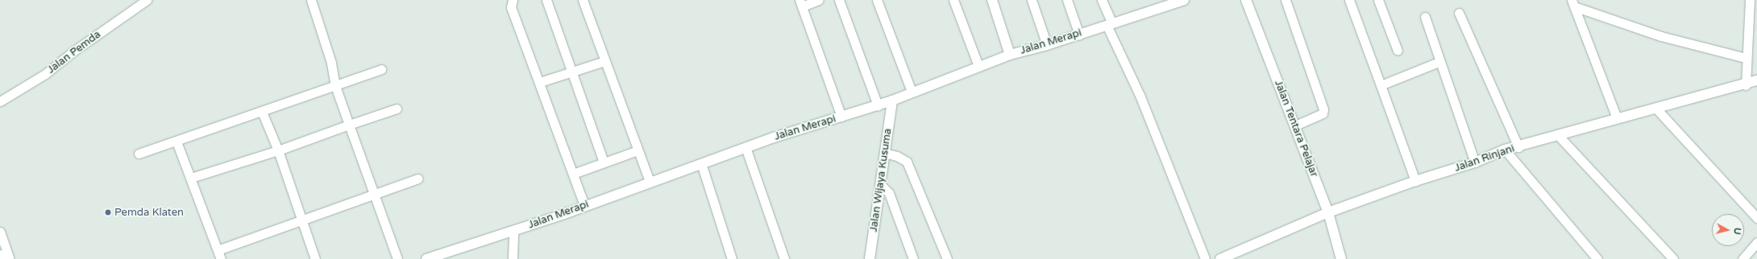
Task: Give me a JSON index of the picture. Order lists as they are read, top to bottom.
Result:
{
  "streets": {
    "street": [
      "Jalan Merapi",
      "Jalan Pemda",
      "Jalan Tentara Pelajar",
      "Jalan Rinjani",
      "Jalan Wijaya Kusuma"
    ]
  },
  "crossings": [
    ["Jalan Merapi", "Jalan Wijaya Kusuma"],
    ["Jalan Tentara Pelajar", "Jalan Rinjani"]
  ],
  "places": ["Pemda Klaten"],
  "north": "right"
}
